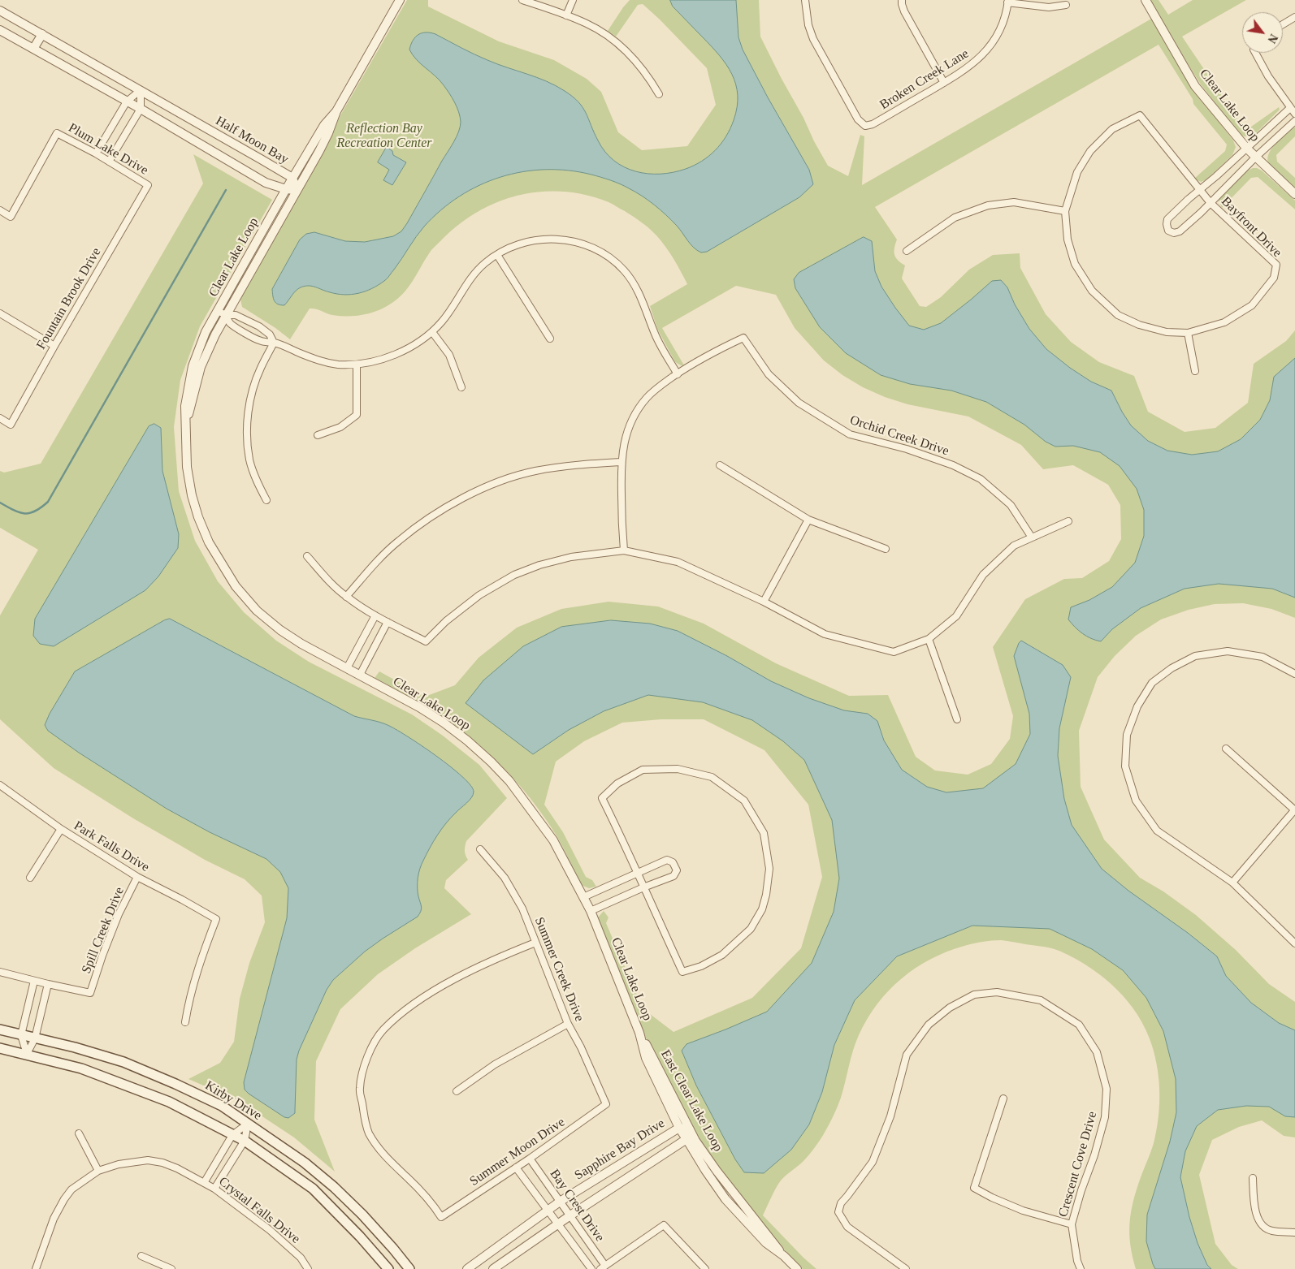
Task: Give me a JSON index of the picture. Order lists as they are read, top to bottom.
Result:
{
  "streets": {
    "main road": ["Kirby Drive"],
    "street": [
      "Broken Creek Lane",
      "Clear Lake Loop",
      "Half Moon Bay",
      "Plum Lake Drive",
      "Bayfront Drive",
      "Fountain Brook Drive",
      "Orchid Creek Drive",
      "Park Falls Drive",
      "Spill Creek Drive",
      "Summer Creek Drive",
      "East Clear Lake Loop",
      "Sapphire Bay Drive",
      "Summer Moon Drive",
      "Crescent Cove Drive",
      "Bay Crest Drive",
      "Crystal Falls Drive"
    ]
  },
  "crossings": [
    ["Clear Lake Loop", "Half Moon Bay"],
    ["Clear Lake Loop", "East Clear Lake Loop"],
    ["Clear Lake Loop", "Sapphire Bay Drive"],
    ["Plum Lake Drive", "Fountain Brook Drive"],
    ["Park Falls Drive", "Spill Creek Drive"],
    ["Summer Creek Drive", "Summer Moon Drive"],
    ["East Clear Lake Loop", "Sapphire Bay Drive"],
    ["Sapphire Bay Drive", "Bay Crest Drive"],
    ["Summer Moon Drive", "Bay Crest Drive"]
  ],
  "parks": ["Reflection Bay Recreation Center"],
  "north": "bottom right"
}
